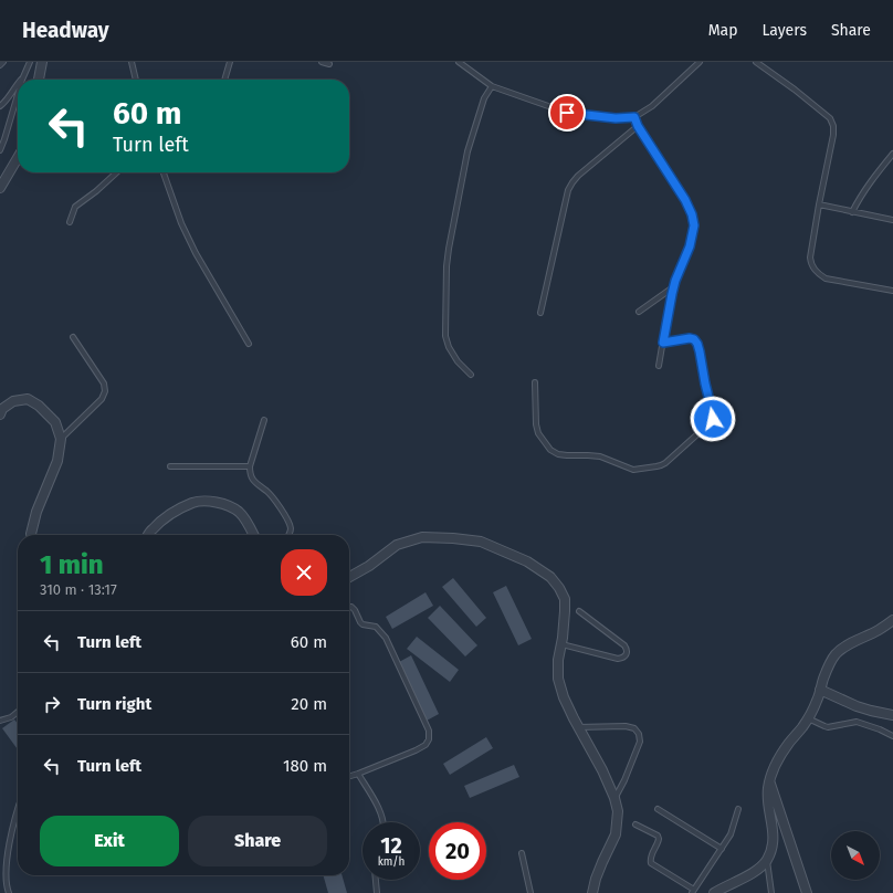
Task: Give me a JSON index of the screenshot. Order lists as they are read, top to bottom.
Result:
{
  "north": "bottom right",
  "page": {
    "header": "Headway",
    "nav": ["Map", "Layers", "Share"],
    "turn": ["60 m", "Turn left"],
    "heading": ["1 min", "310 m · 13:17"],
    "list": [
      {
        "name": "Turn left",
        "value": "60 m"
      },
      {
        "name": "Turn right",
        "value": "20 m"
      },
      {
        "name": "Turn left",
        "value": "180 m"
      }
    ],
    "buttons": ["Exit", "Share"],
    "speed": "12 km/h",
    "limit": "20"
  }
}
